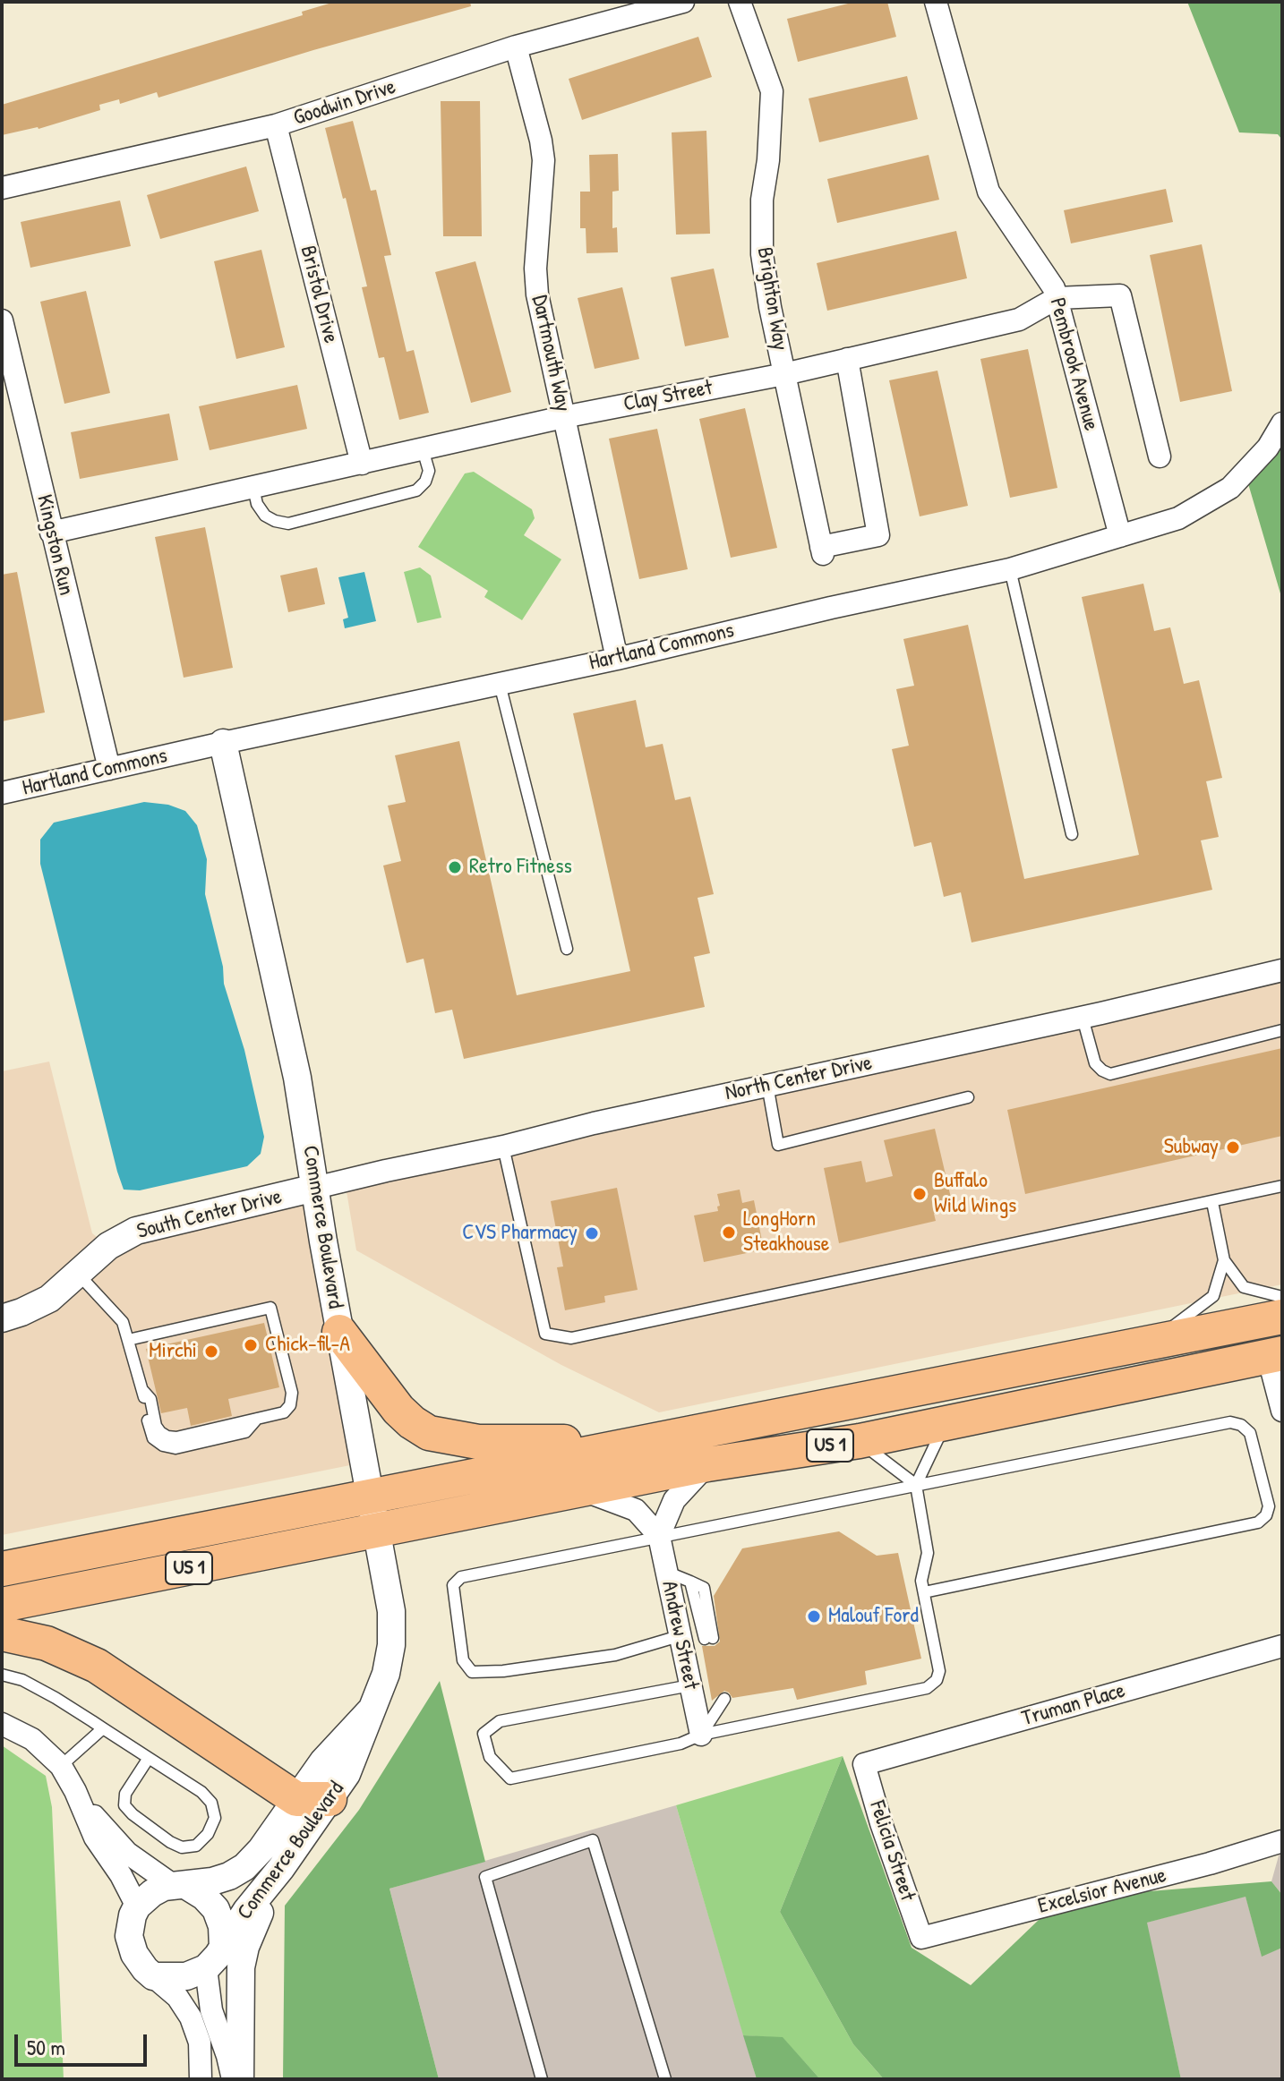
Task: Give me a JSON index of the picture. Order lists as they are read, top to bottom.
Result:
{
  "streets": {
    "highway": ["US 1"],
    "street": [
      "Goodwin Drive",
      "Bristol Drive",
      "Brighton Way",
      "Dartmouth Way",
      "Pembrook Avenue",
      "Clay Street",
      "Kingston Run",
      "Hartland Commons",
      "North Center Drive",
      "South Center Drive",
      "Commerce Boulevard",
      "Andrew Street",
      "Truman Place",
      "Felicia Street",
      "Excelsior Avenue"
    ]
  },
  "crossings": [
    ["Goodwin Drive", "Bristol Drive"],
    ["Goodwin Drive", "Dartmouth Way"],
    ["Bristol Drive", "Clay Street"],
    ["Brighton Way", "Clay Street"],
    ["Dartmouth Way", "Clay Street"],
    ["Dartmouth Way", "Hartland Commons"],
    ["Pembrook Avenue", "Clay Street"],
    ["Pembrook Avenue", "Hartland Commons"],
    ["Clay Street", "Kingston Run"],
    ["Kingston Run", "Hartland Commons"],
    ["Hartland Commons", "Commerce Boulevard"],
    ["North Center Drive", "South Center Drive"],
    ["North Center Drive", "Commerce Boulevard"],
    ["South Center Drive", "Commerce Boulevard"],
    ["Commerce Boulevard", "US 1"],
    ["Truman Place", "Felicia Street"],
    ["Felicia Street", "Excelsior Avenue"]
  ],
  "places": [
    "Retro Fitness",
    "Subway",
    "Buffalo Wild Wings",
    "LongHorn Steakhouse",
    "CVS Pharmacy",
    "Chick-fil-A",
    "Mirchi",
    "Malouf Ford"
  ],
  "scale_bar": "50 m"
}
